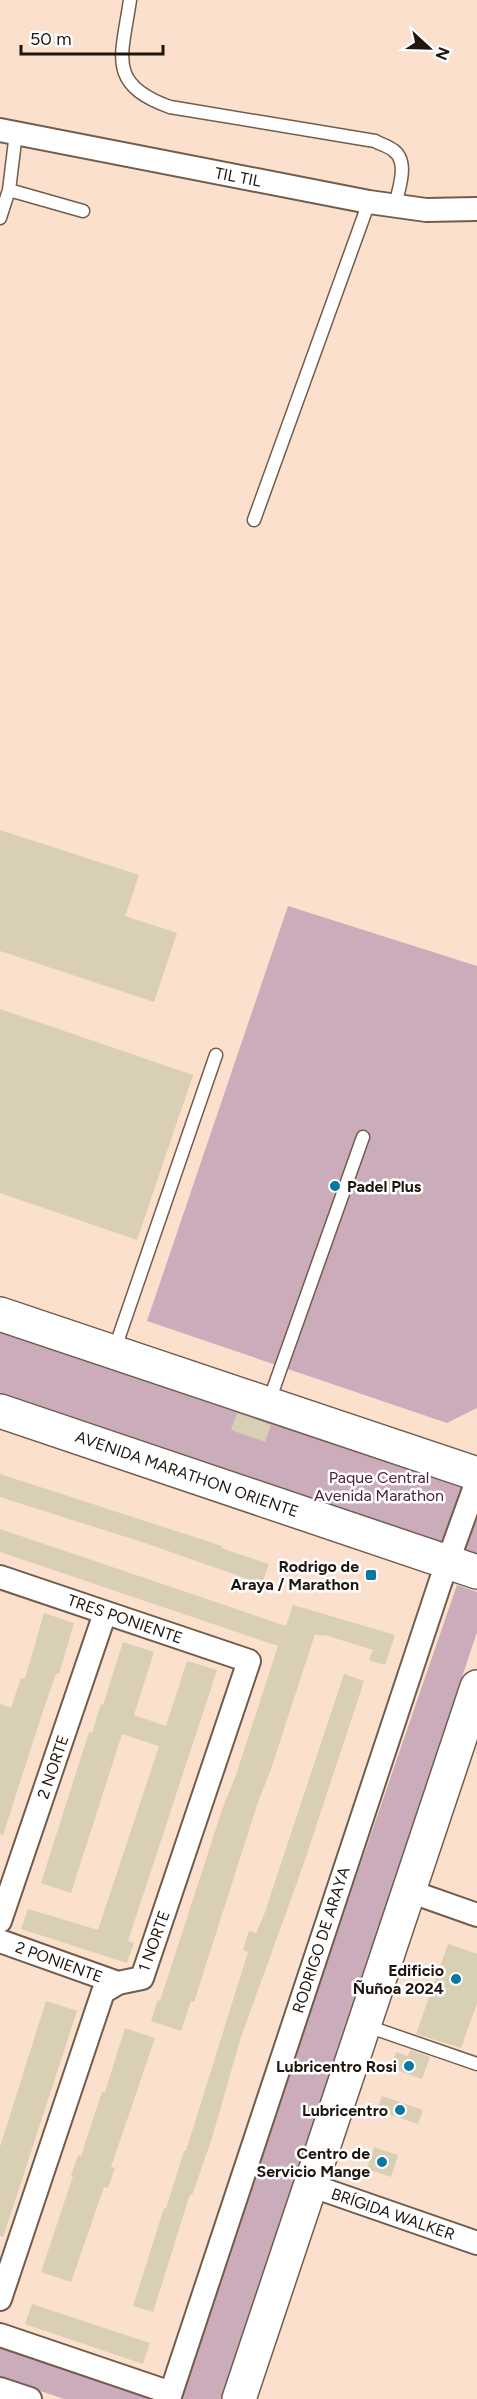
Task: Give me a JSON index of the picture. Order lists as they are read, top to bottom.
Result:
{
  "streets": {
    "main road": ["AVENIDA MARATHON ORIENTE"],
    "street": [
      "TIL TIL",
      "TRES PONIENTE",
      "2 NORTE",
      "RODRIGO DE ARAYA",
      "1 NORTE",
      "2 PONIENTE",
      "BRÍGIDA WALKER"
    ]
  },
  "crossings": [
    ["AVENIDA MARATHON ORIENTE", "RODRIGO DE ARAYA"],
    ["TRES PONIENTE", "2 NORTE"],
    ["TRES PONIENTE", "1 NORTE"],
    ["1 NORTE", "2 PONIENTE"]
  ],
  "parks": ["Paque Central Avenida Marathon"],
  "places": {
    "other": [
      "Padel Plus",
      "Edificio Ñuñoa 2024",
      "Lubricentro Rosi",
      "Lubricentro",
      "Centro de Servicio Mange"
    ],
    "transit": ["Rodrigo de Araya / Marathon"]
  },
  "scale_bar": "50 m",
  "north": "right"
}
